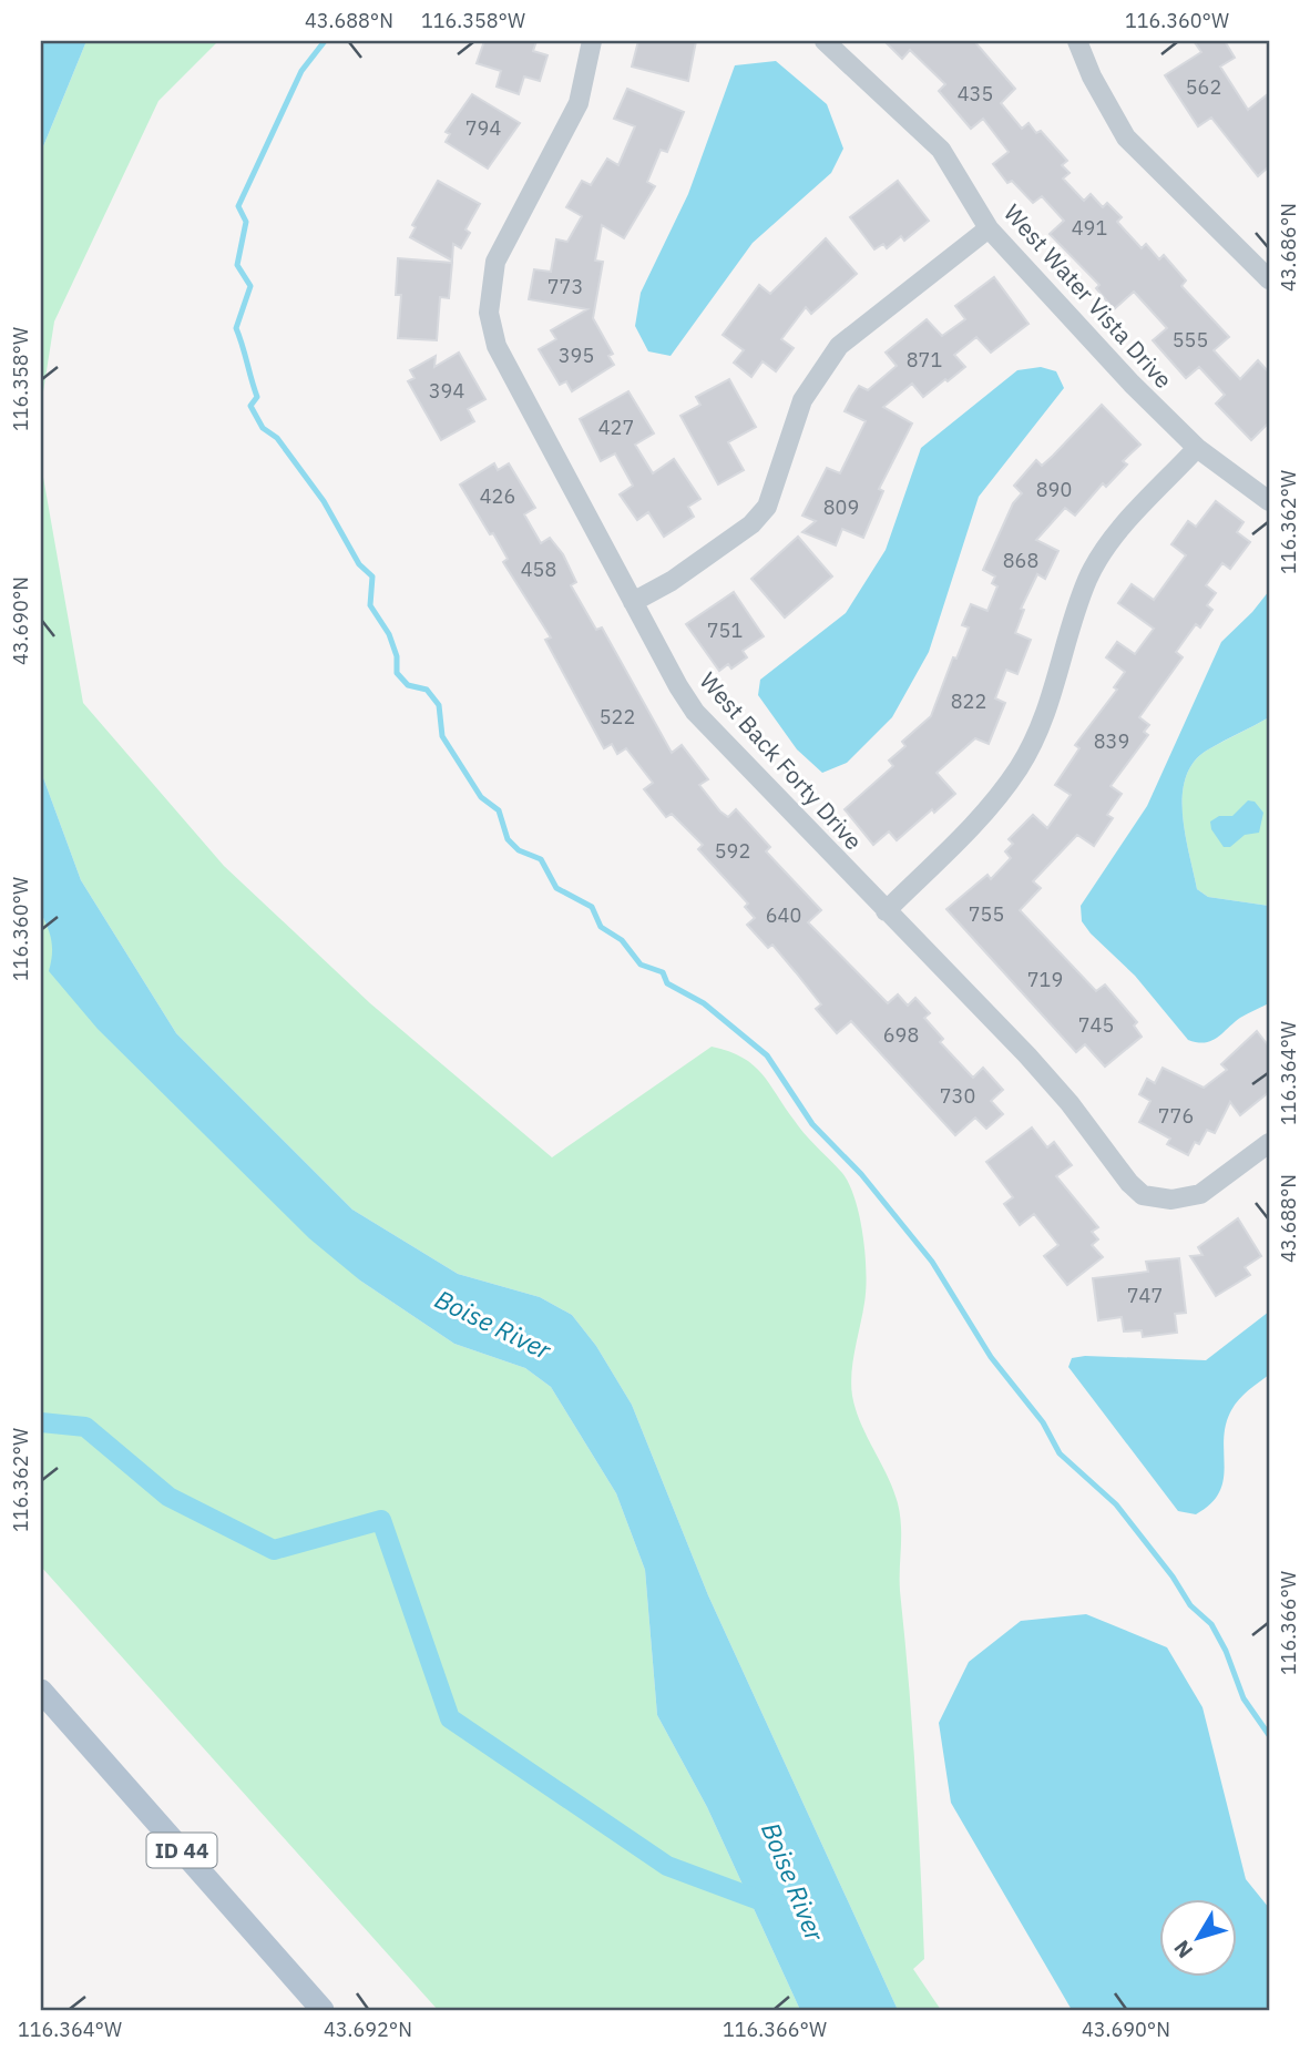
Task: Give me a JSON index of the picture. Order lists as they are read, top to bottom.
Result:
{
  "streets": {
    "main road": ["ID 44"],
    "street": ["West Water Vista Drive", "West Back Forty Drive"]
  },
  "water": ["Boise River"],
  "house_numbers": [
    "562",
    "435",
    "794",
    "491",
    "773",
    "555",
    "395",
    "871",
    "394",
    "427",
    "890",
    "426",
    "809",
    "868",
    "458",
    "751",
    "822",
    "522",
    "839",
    "592",
    "755",
    "640",
    "719",
    "745",
    "698",
    "730",
    "776",
    "747"
  ],
  "north": "bottom left",
  "coordinates": [
    "43.688°N",
    "116.358°W",
    "116.360°W",
    "43.686°N",
    "116.362°W",
    "43.690°N",
    "116.364°W",
    "116.366°W",
    "43.692°N"
  ]
}
